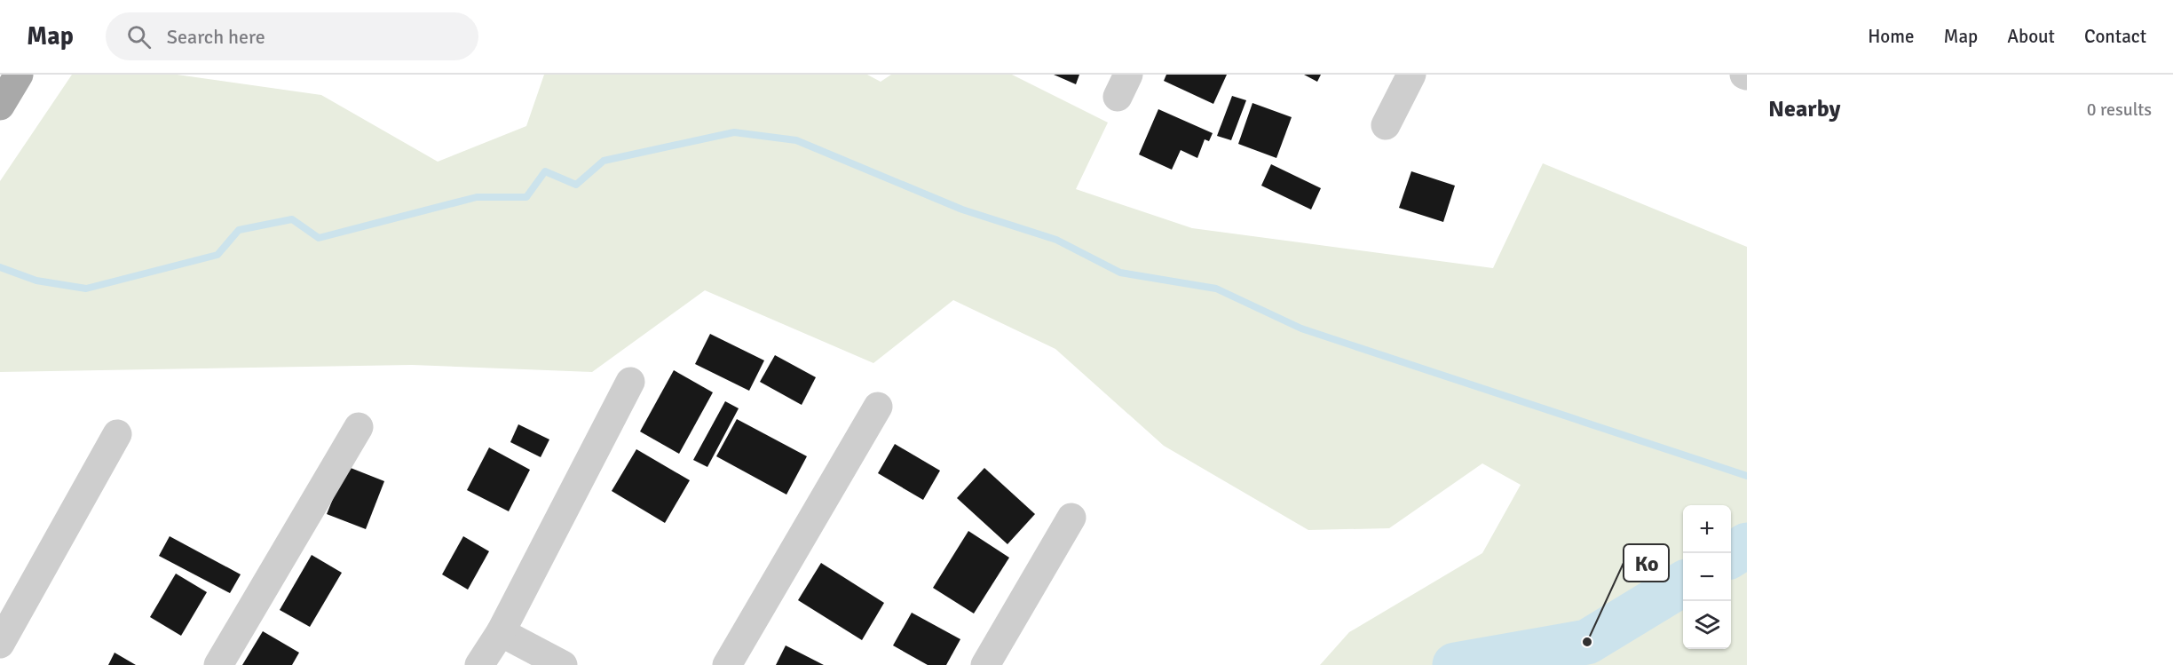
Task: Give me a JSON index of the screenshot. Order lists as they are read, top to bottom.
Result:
{
  "places": ["Ko"],
  "page": {
    "header": "Map",
    "search": "Search here",
    "nav": [
      "Home",
      "Map",
      "About",
      "Contact"
    ],
    "heading": ["Nearby", "0 results"],
    "map_buttons": ["+", "−"]
  }
}
